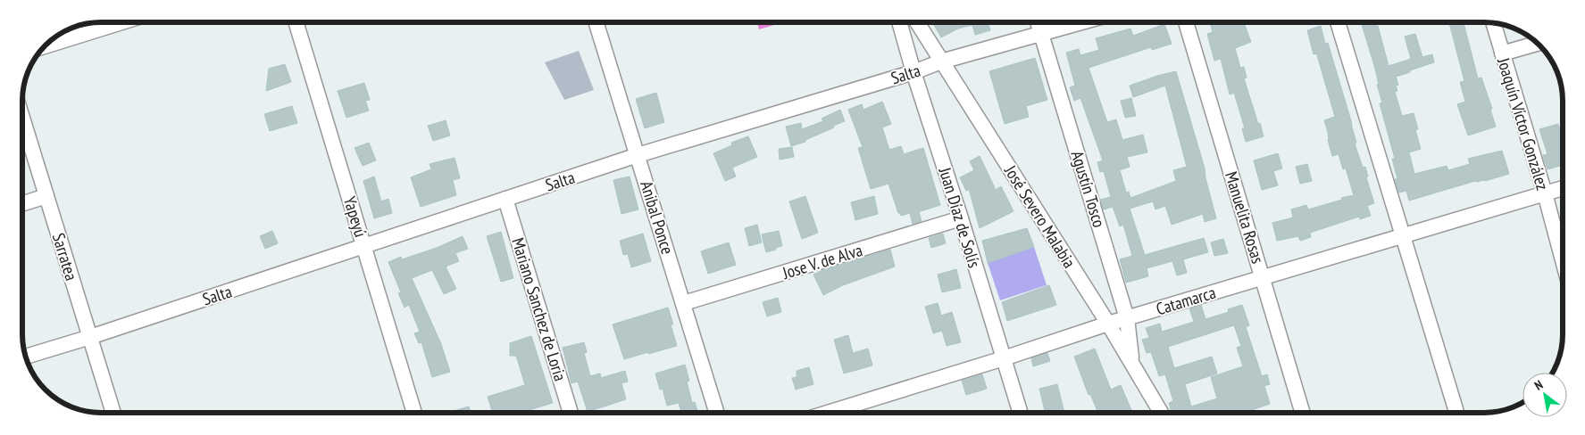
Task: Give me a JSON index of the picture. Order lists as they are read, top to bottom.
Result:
{
  "streets": {
    "street": [
      "Salta",
      "Joaquín Víctor González",
      "Agustín Tosco",
      "Yapeyú",
      "José Severo Malabia",
      "Anibal Ponce",
      "Juan Díaz de Solís",
      "Manuelita Rosas",
      "Sarratea",
      "Jose V. de Alva",
      "Catamarca",
      "Mariano Sanchez de Loria"
    ]
  },
  "crossings": [
    ["Salta", "Agustín Tosco"],
    ["Salta", "Yapeyú"],
    ["Salta", "José Severo Malabia"],
    ["Salta", "Anibal Ponce"],
    ["Salta", "Juan Díaz de Solís"],
    ["Salta", "Sarratea"],
    ["Salta", "Mariano Sanchez de Loria"],
    ["Joaquín Víctor González", "Catamarca"],
    ["Agustín Tosco", "José Severo Malabia"],
    ["Agustín Tosco", "Catamarca"],
    ["José Severo Malabia", "Catamarca"],
    ["Anibal Ponce", "Jose V. de Alva"],
    ["Juan Díaz de Solís", "Jose V. de Alva"],
    ["Juan Díaz de Solís", "Catamarca"],
    ["Manuelita Rosas", "Catamarca"]
  ],
  "north": "top left"
}
